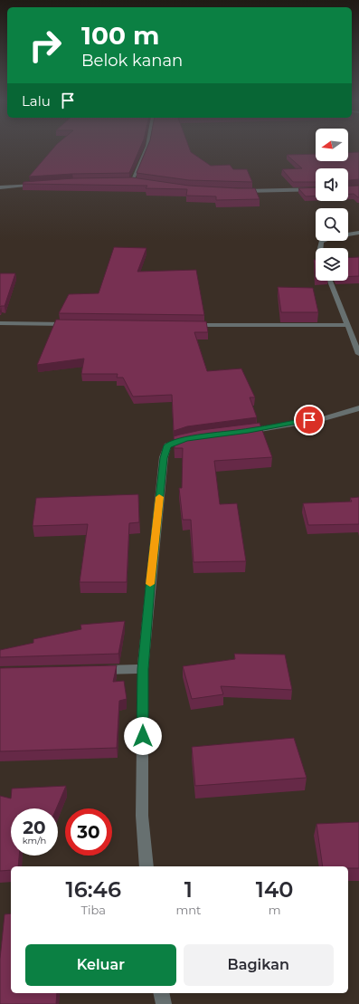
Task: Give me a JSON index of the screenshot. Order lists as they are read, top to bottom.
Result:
{
  "north": "left",
  "page": {
    "turn": ["100 m", "Belok kanan"],
    "then": "Lalu",
    "speed": "20 km/h",
    "limit": "30",
    "eta": [
      "16:46",
      "Tiba",
      "1",
      "mnt",
      "140",
      "m"
    ],
    "buttons": ["Keluar", "Bagikan"]
  }
}
